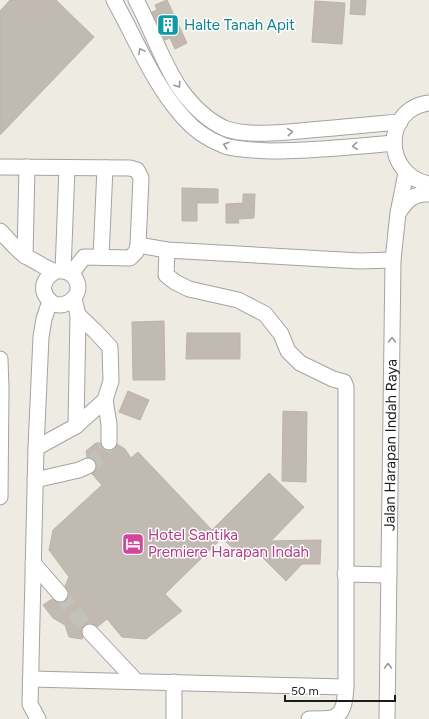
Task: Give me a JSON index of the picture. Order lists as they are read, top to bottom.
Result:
{
  "streets": {
    "street": ["Jalan Harapan Indah Raya"]
  },
  "one_way": ["Jalan Harapan Indah Raya"],
  "places": {
    "building": ["Halte Tanah Apit"],
    "hotel": ["Hotel Santika Premiere Harapan Indah"]
  },
  "scale_bar": "50 m"
}
